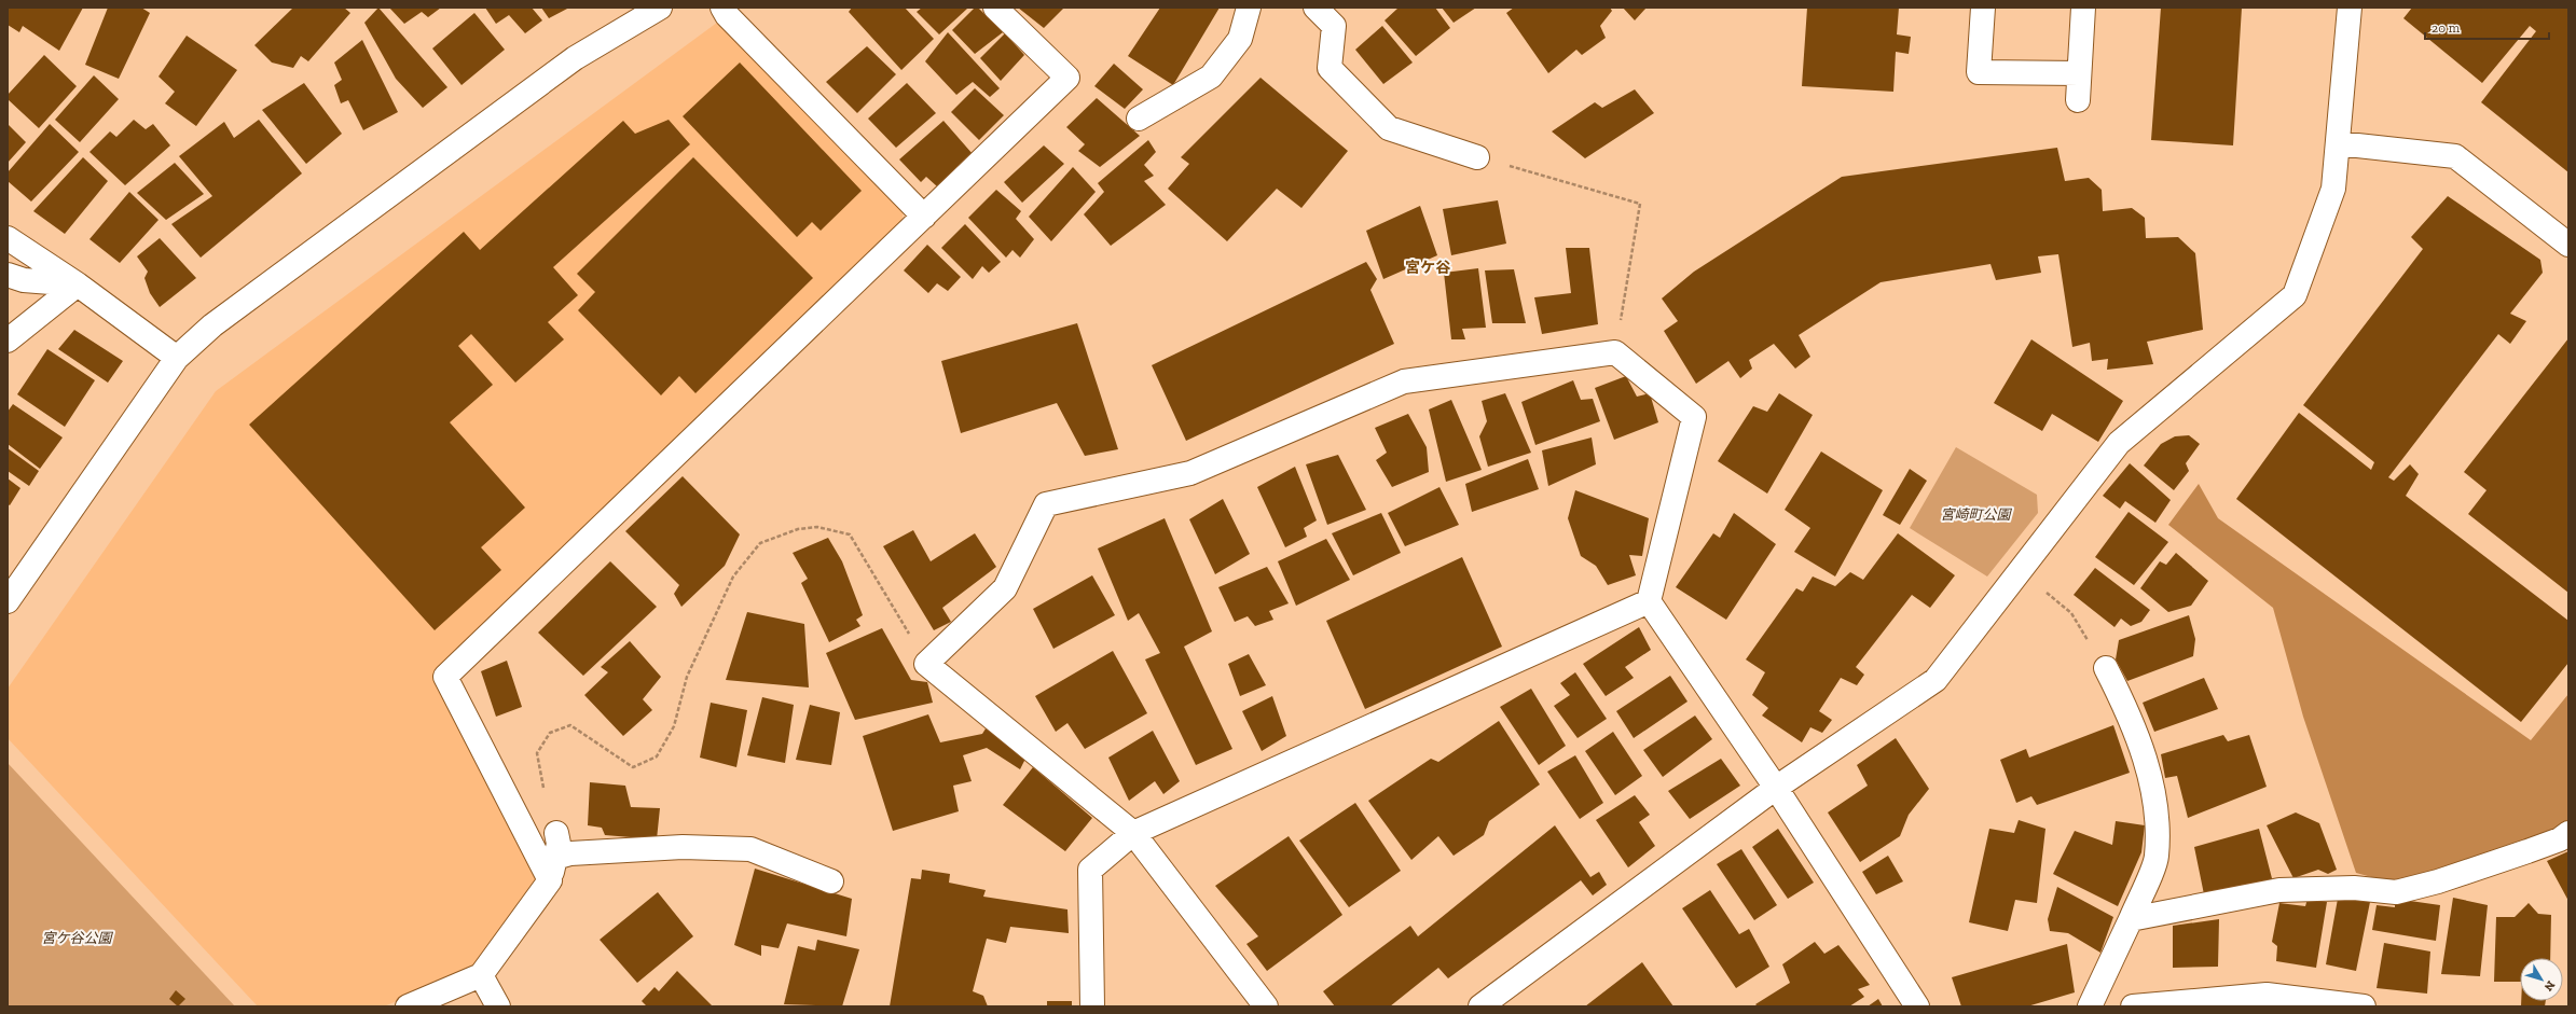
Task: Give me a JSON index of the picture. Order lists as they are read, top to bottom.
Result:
{
  "districts": ["宮ケ谷"],
  "parks": ["宮崎町公園", "宮ケ谷公園"],
  "scale_bar": "20 m",
  "north": "bottom right"
}
